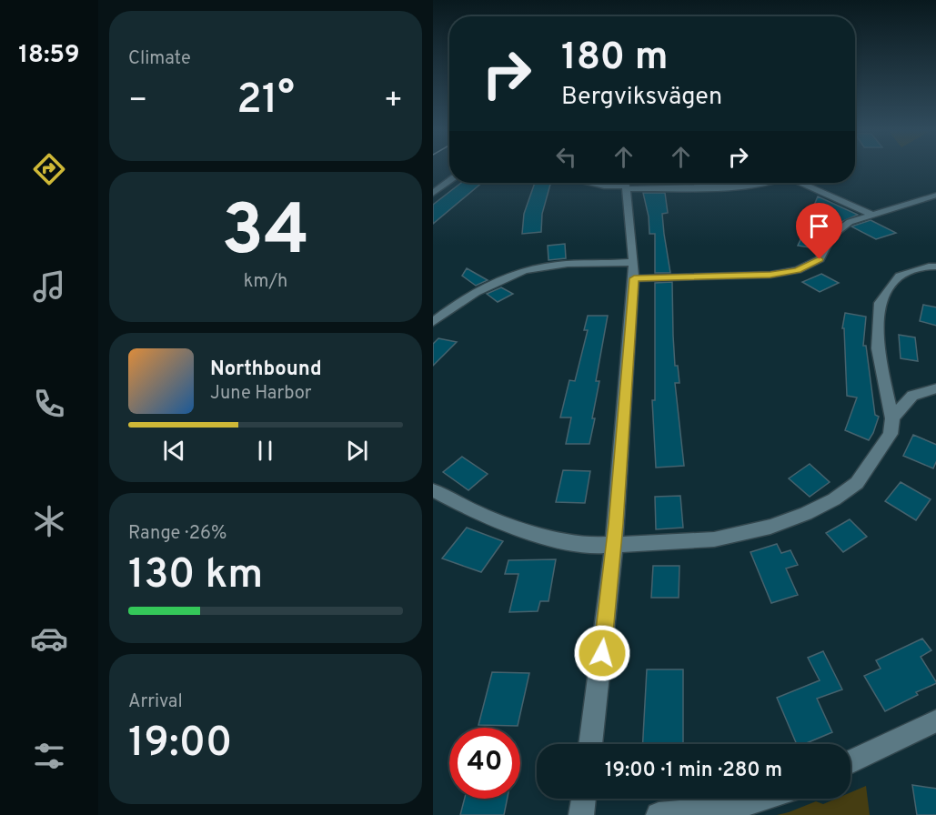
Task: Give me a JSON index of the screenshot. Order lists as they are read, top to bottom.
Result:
{
  "page": {
    "tabs": "18:59",
    "tile": [
      "Climate",
      ["34", "km/h"],
      ["Range · 26%", "130 km"],
      ["Arrival", "19:00"]
    ],
    "turn": ["180 m", "Bergviksvägen"],
    "heat": ["−", "21°", "+"],
    "song": ["Northbound", "June Harbor"],
    "limit": "40",
    "trip": "19:00 · 1 min · 280 m"
  }
}
